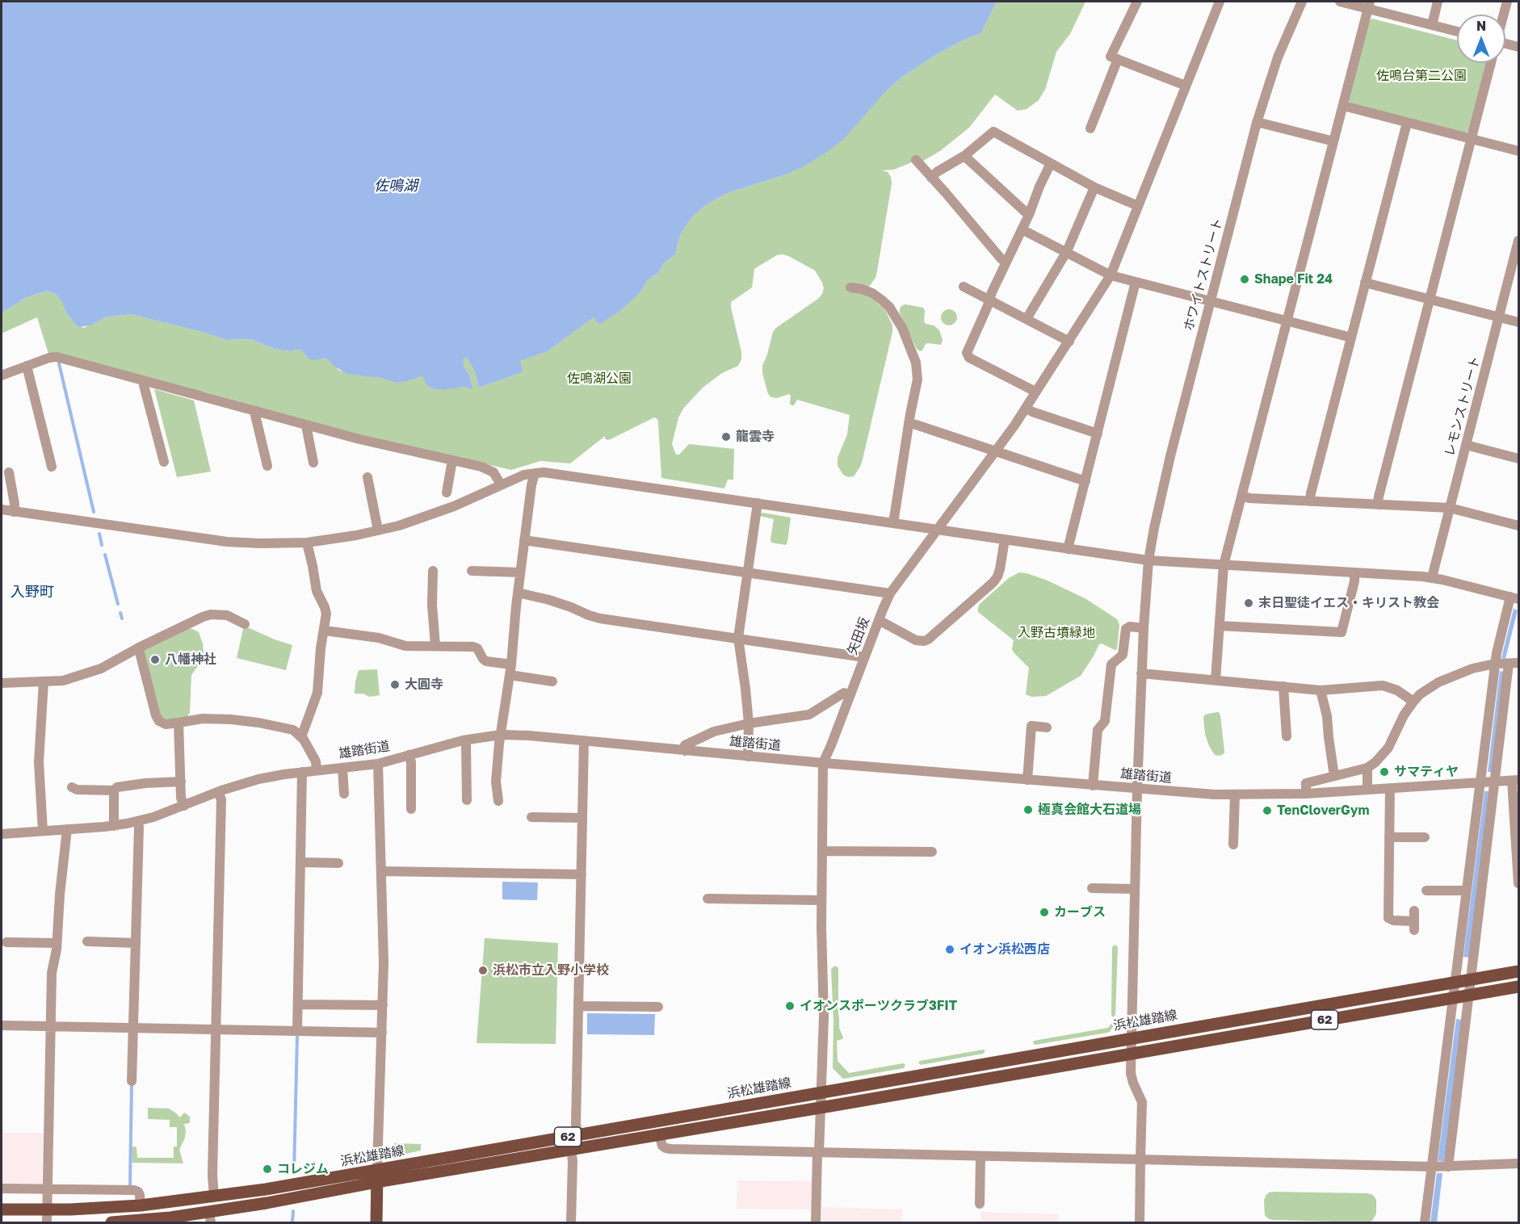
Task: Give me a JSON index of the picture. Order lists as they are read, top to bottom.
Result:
{
  "streets": {
    "main road": ["62", "浜松雄踏線"],
    "street": [
      "ホワイトストリート",
      "レモンストリート",
      "矢田坂",
      "雄踏街道"
    ]
  },
  "crossings": [
    ["ホワイトストリート", "雄踏街道"],
    ["ホワイトストリート", "浜松雄踏線"],
    ["矢田坂", "雄踏街道"]
  ],
  "districts": ["入野町"],
  "water": ["佐鳴湖"],
  "parks": ["佐鳴台第二公園", "佐鳴湖公園", "入野古墳緑地"],
  "places": [
    "Shape Fit 24",
    "龍雲寺",
    "末日聖徒イエス・キリスト教会",
    "八幡神社",
    "大圓寺",
    "サマティヤ",
    "極真会館大石道場",
    "TenCloverGym",
    "カーブス",
    "イオン浜松西店",
    "浜松市立入野小学校",
    "イオンスポーツクラブ3FIT",
    "コレジム"
  ],
  "north": "top"
}
